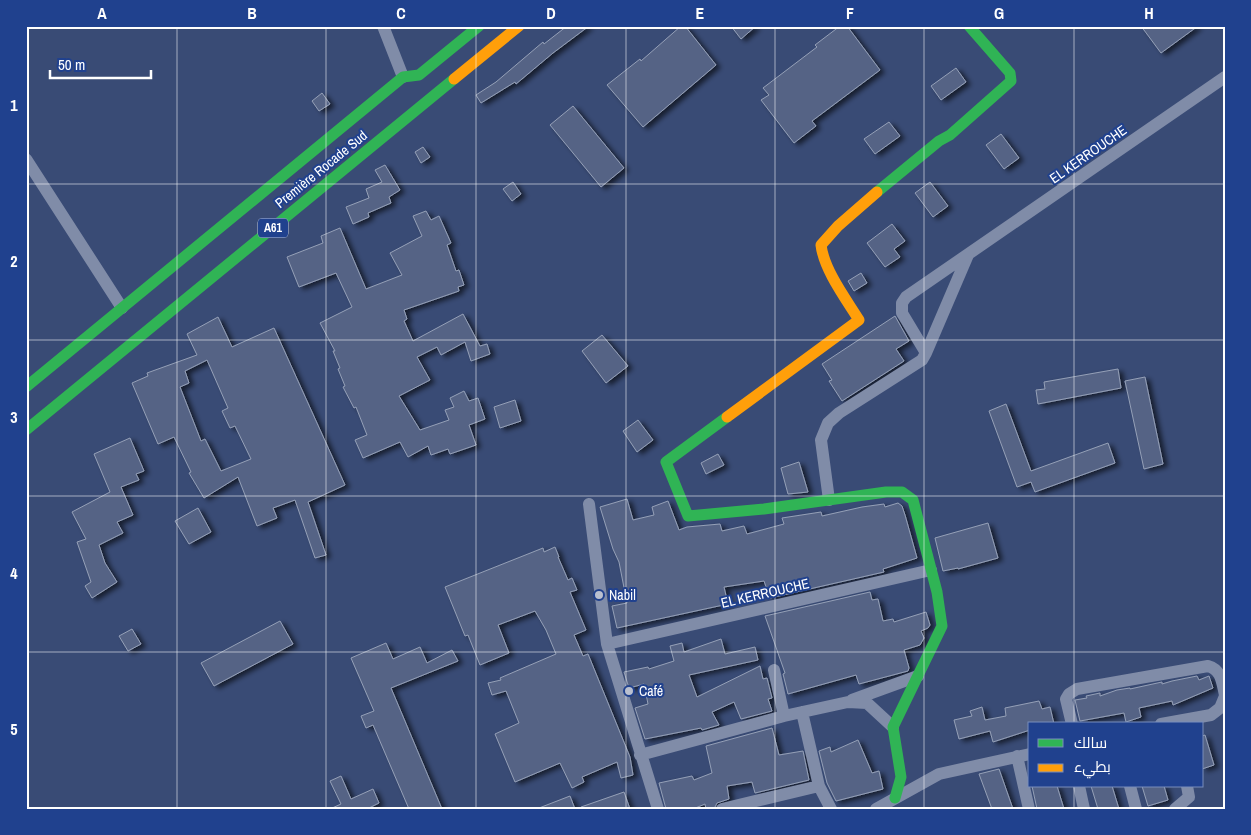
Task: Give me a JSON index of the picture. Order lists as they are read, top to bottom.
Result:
{
  "streets": {
    "main road": ["Première Rocade Sud", "A61"],
    "street": ["EL KERROUCHE"]
  },
  "places": ["Nabil", "Café"],
  "legend": ["سالك", "بطيء"],
  "scale_bar": "50 m",
  "grid": {
    "columns": [
      "A",
      "B",
      "C",
      "D",
      "E",
      "F",
      "G",
      "H"
    ],
    "rows": [
      "1",
      "2",
      "3",
      "4",
      "5"
    ]
  }
}
